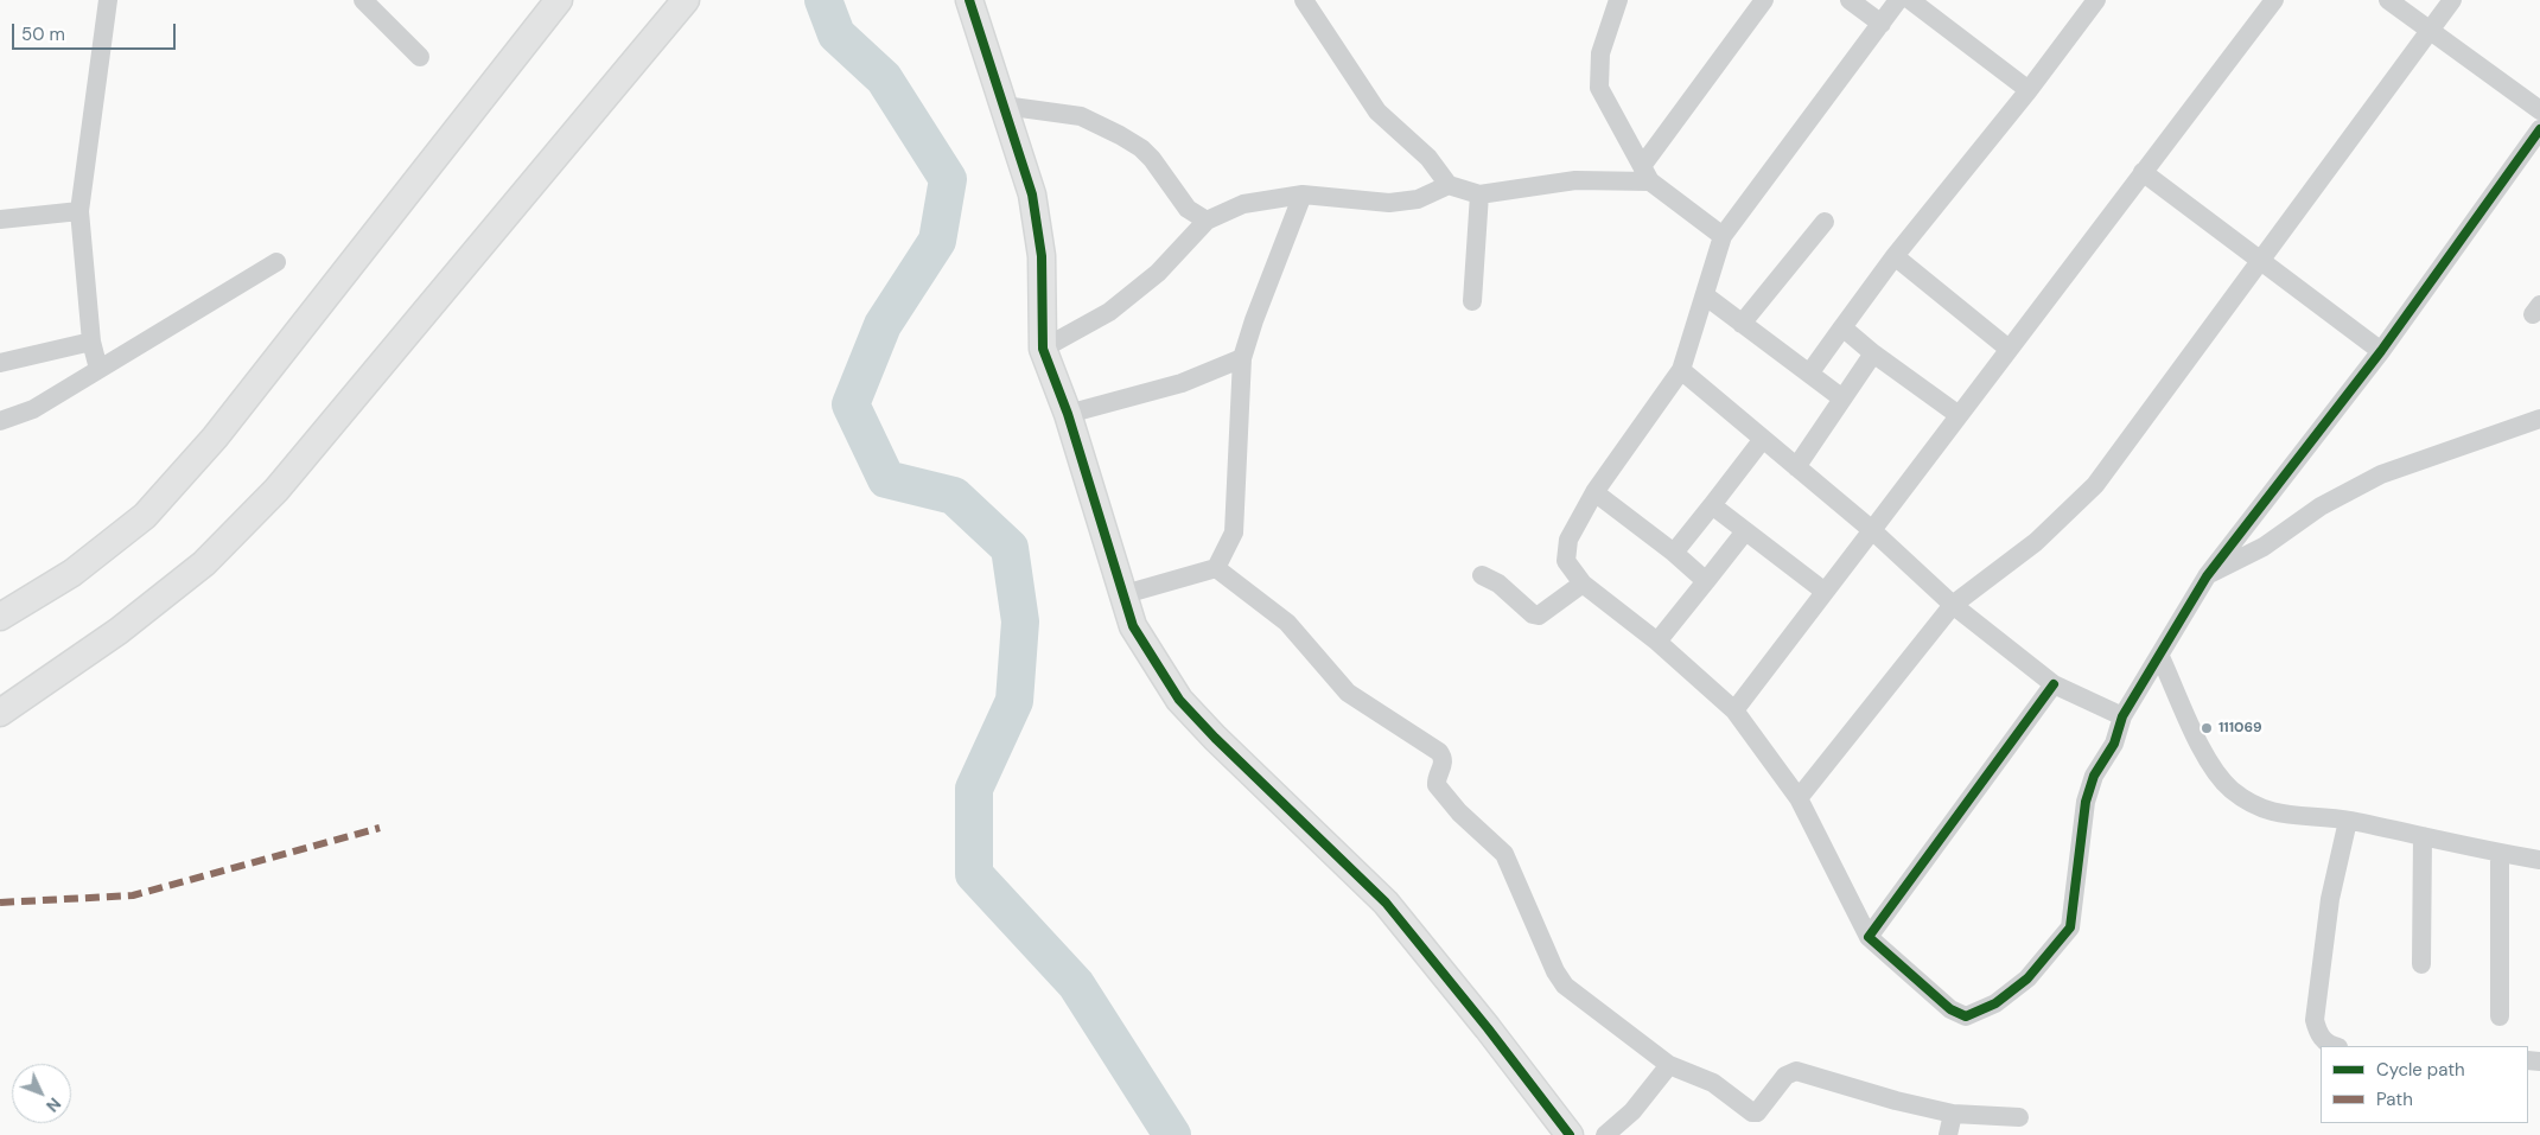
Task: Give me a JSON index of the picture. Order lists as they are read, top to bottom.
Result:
{
  "places": ["111069"],
  "legend": ["Cycle path", "Path"],
  "scale_bar": "50 m",
  "north": "bottom right"
}
